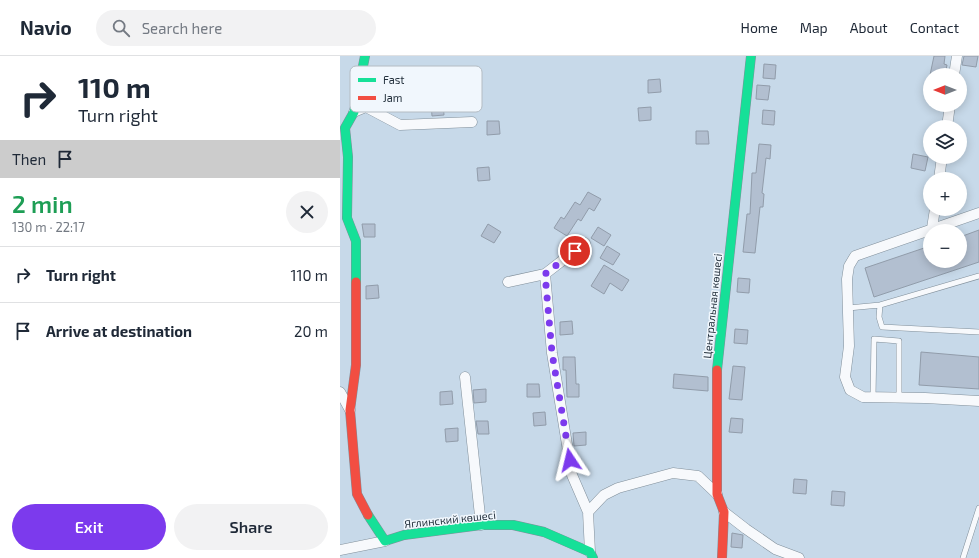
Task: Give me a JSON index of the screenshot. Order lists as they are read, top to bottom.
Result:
{
  "streets": {
    "street": ["Центральная көшесі", "Яглинский көшесі"]
  },
  "legend": ["Fast", "Jam"],
  "north": "left",
  "page": {
    "header": "Navio",
    "search": "Search here",
    "nav": [
      "Home",
      "Map",
      "About",
      "Contact"
    ],
    "turn": ["110 m", "Turn right"],
    "map_buttons": ["+", "−"],
    "then": "Then",
    "heading": ["2 min", "130 m · 22:17"],
    "list": [
      {
        "name": "Turn right",
        "value": "110 m"
      },
      {
        "name": "Arrive at destination",
        "value": "20 m"
      }
    ],
    "buttons": ["Exit", "Share"]
  }
}
